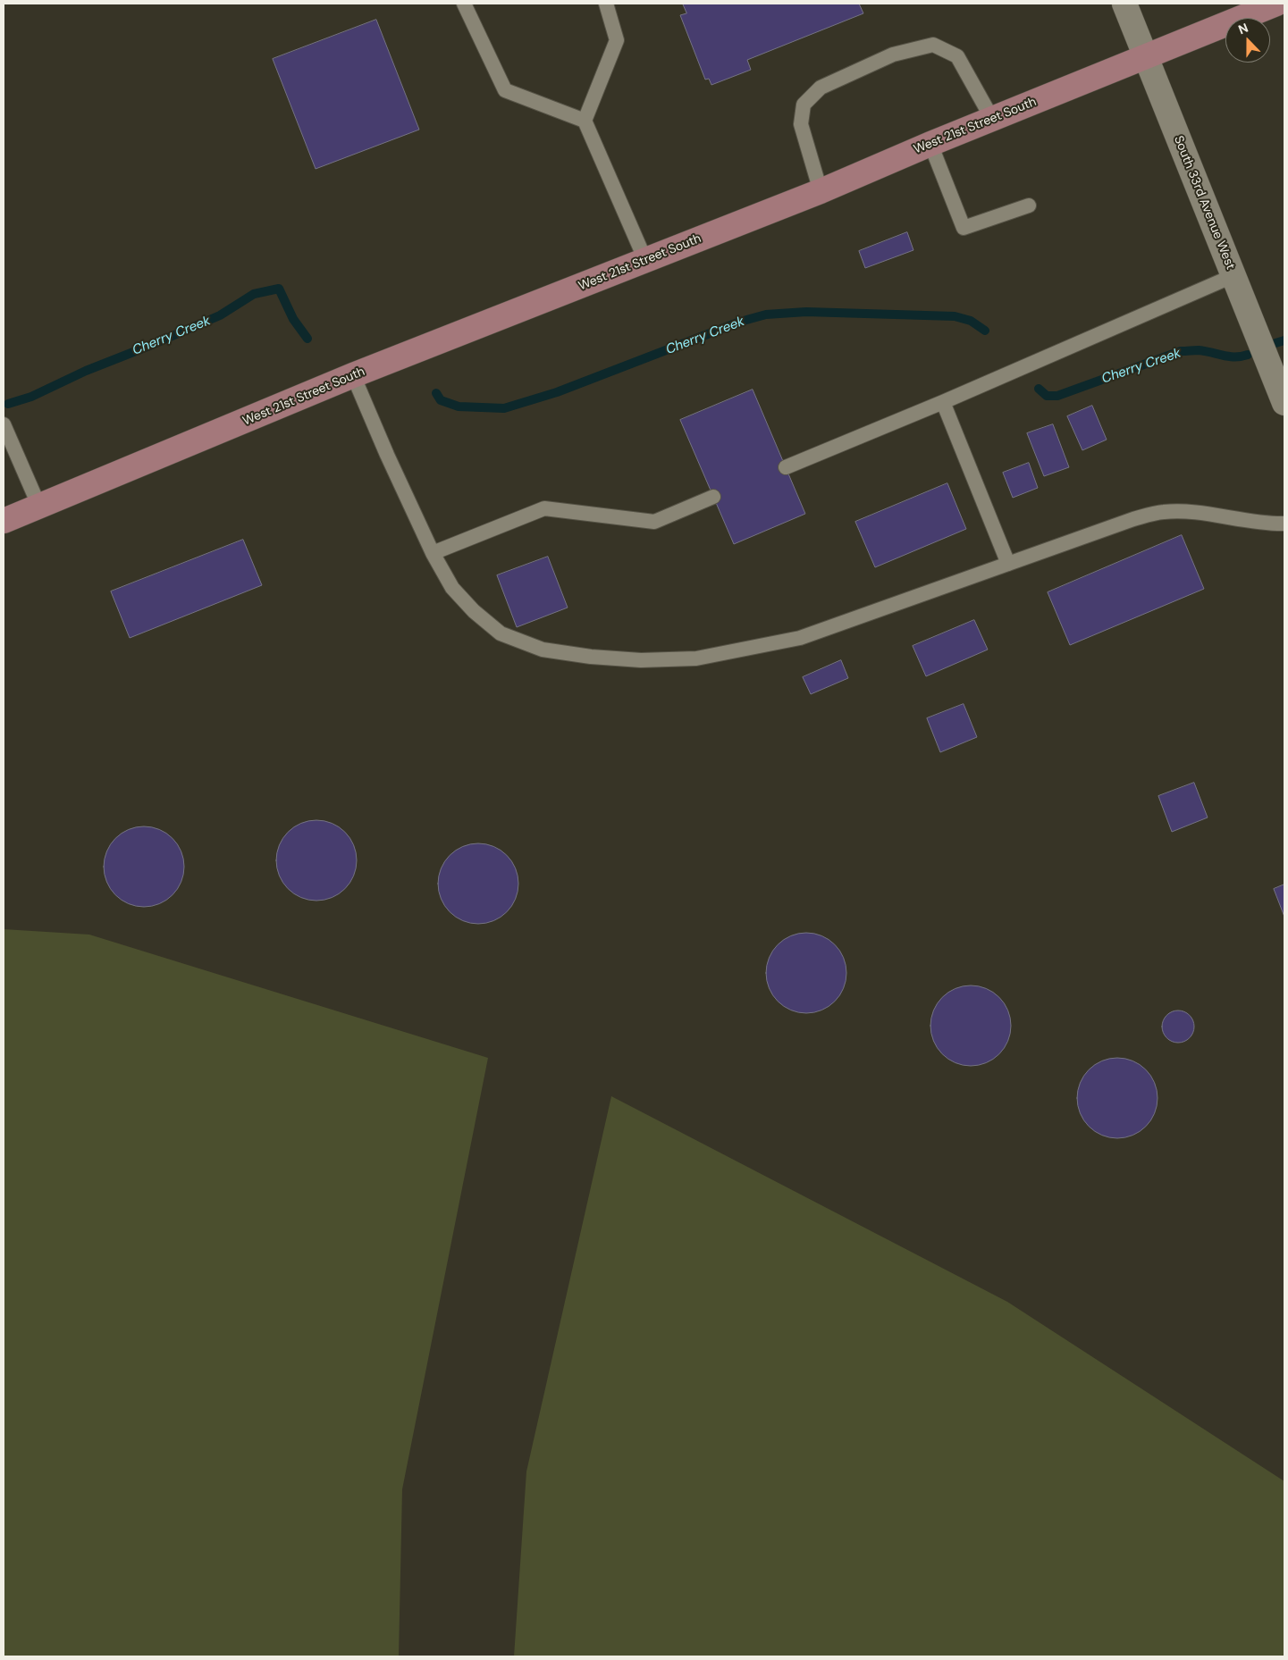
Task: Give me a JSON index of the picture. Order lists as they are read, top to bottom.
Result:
{
  "streets": {
    "main road": ["West 21st Street South"],
    "street": ["South 33rd Avenue West"]
  },
  "crossings": [
    ["West 21st Street South", "South 33rd Avenue West"]
  ],
  "water": ["Cherry Creek"],
  "north": "top"
}
